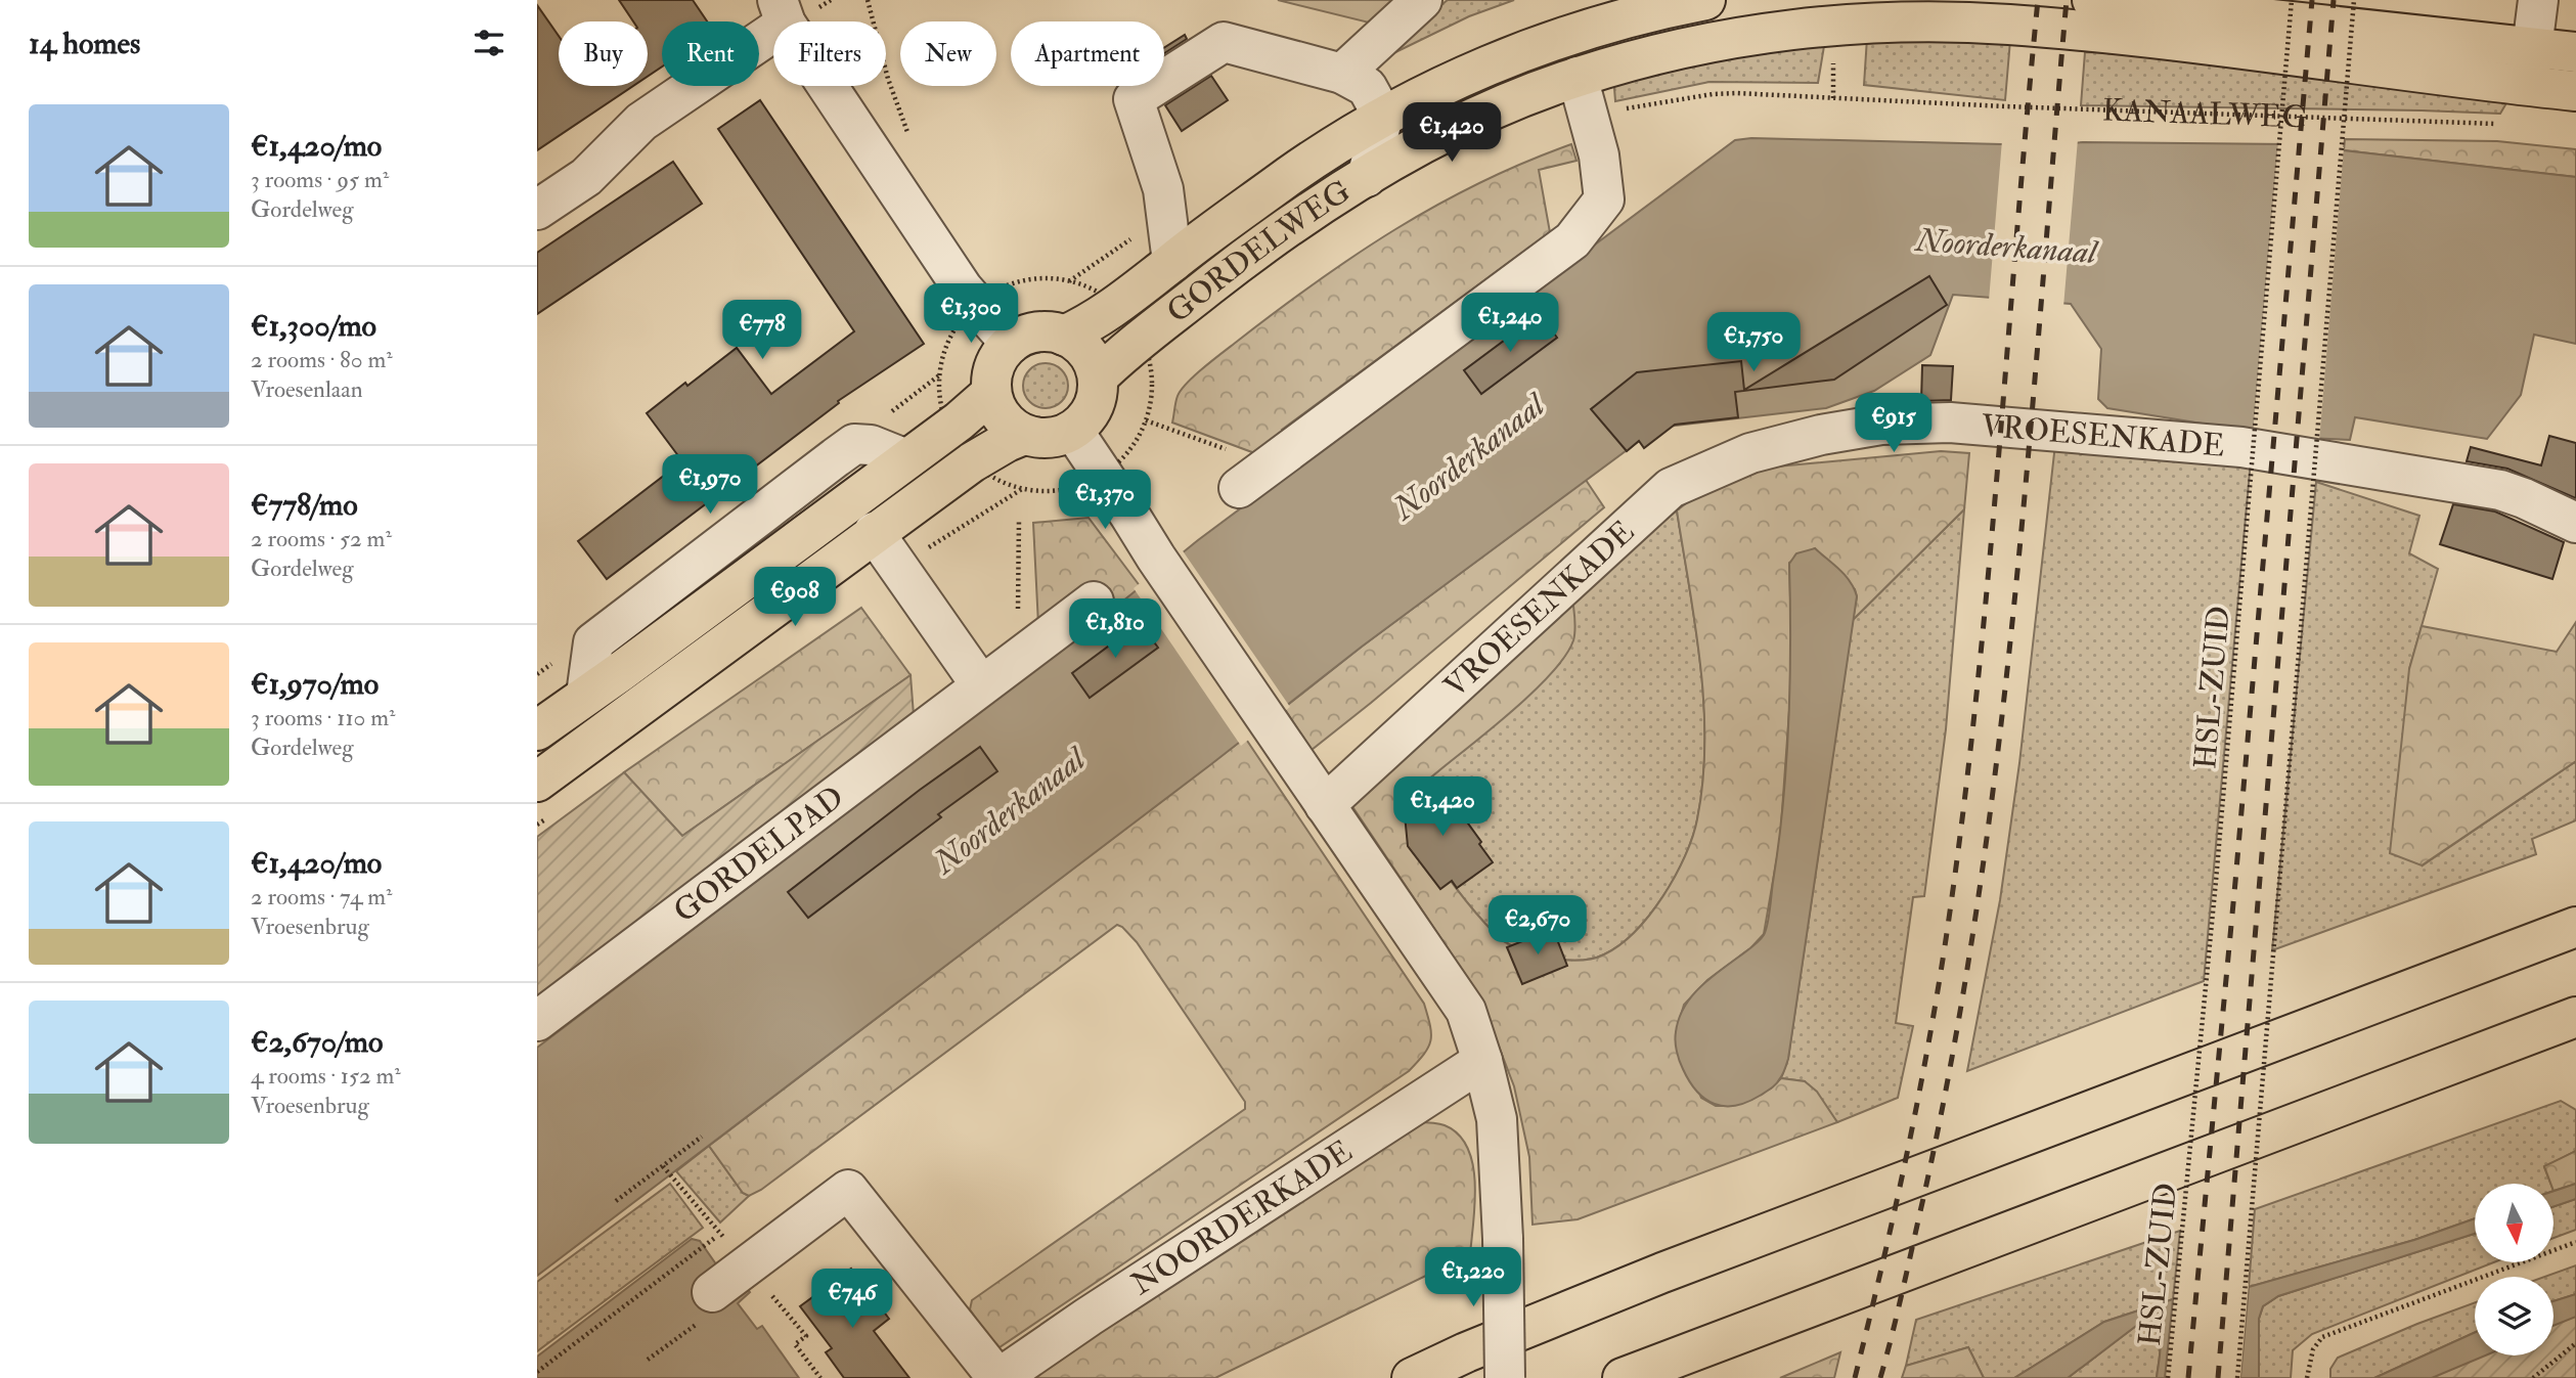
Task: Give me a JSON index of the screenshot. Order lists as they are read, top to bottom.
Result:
{
  "streets": {
    "main road": ["KANAALWEG", "GORDELWEG"],
    "street": ["VROESENKADE", "GORDELPAD", "NOORDERKADE"],
    "path": ["HSL-ZUID"]
  },
  "crossings": [
    ["KANAALWEG", "GORDELWEG"]
  ],
  "water": ["Noorderkanaal"],
  "north": "bottom",
  "page": {
    "heading": "14 homes",
    "chip": [
      "Buy",
      "Rent",
      "Filters",
      "New",
      "Apartment"
    ],
    "list": [
      {
        "name": "€1,420/mo",
        "note": "3 rooms · 95 m² · Gordelweg"
      },
      {
        "name": "€1,300/mo",
        "note": "2 rooms · 80 m² · Vroesenlaan"
      },
      {
        "name": "€778/mo",
        "note": "2 rooms · 52 m² · Gordelweg"
      },
      {
        "name": "€1,970/mo",
        "note": "3 rooms · 110 m² · Gordelweg"
      },
      {
        "name": "€1,420/mo",
        "note": "2 rooms · 74 m² · Vroesenbrug"
      },
      {
        "name": "€2,670/mo",
        "note": "4 rooms · 152 m² · Vroesenbrug"
      }
    ],
    "price": [
      "€1,420",
      "€1,300",
      "€1,240",
      "€778",
      "€1,750",
      "€915",
      "€1,970",
      "€1,370",
      "€908",
      "€1,810",
      "€1,420",
      "€2,670",
      "€1,220",
      "€746"
    ]
  }
}
